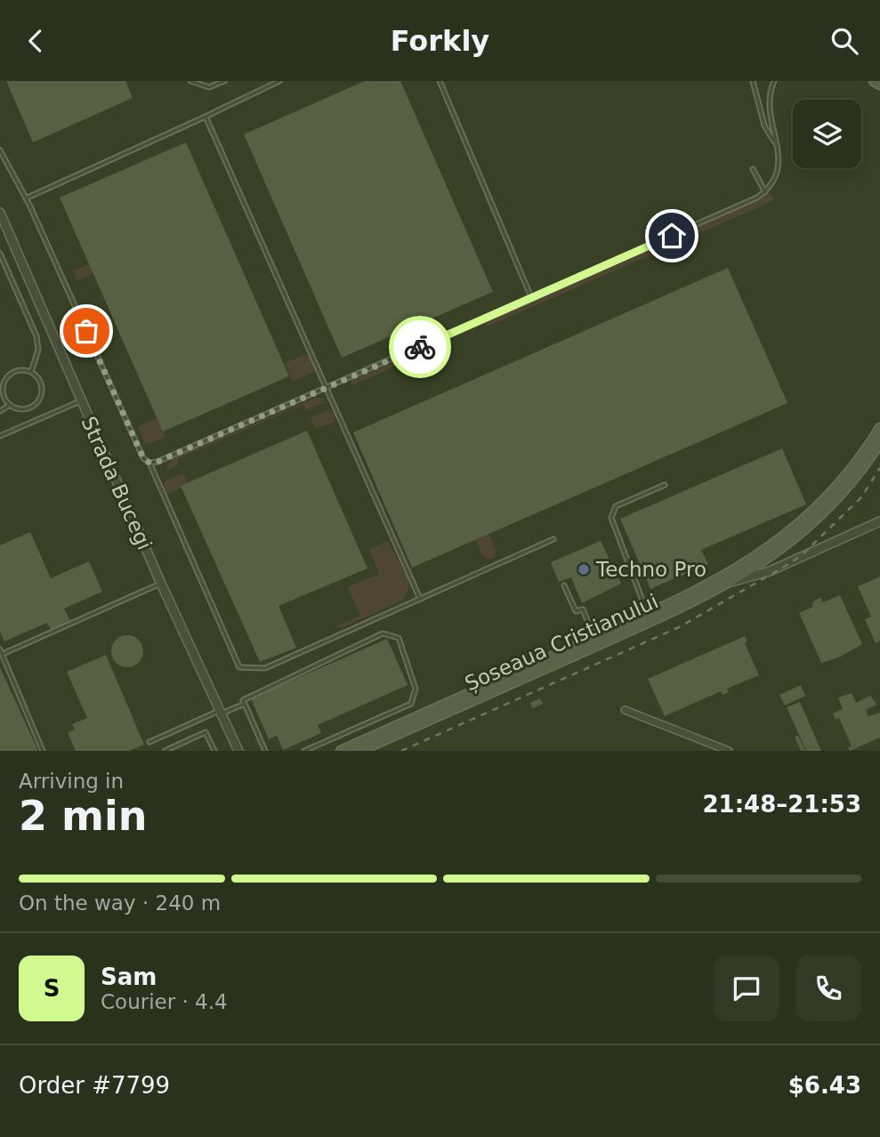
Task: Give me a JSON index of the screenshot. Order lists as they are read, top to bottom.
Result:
{
  "streets": {
    "main road": ["Șoseaua Cristianului"],
    "street": ["Strada Bucegi"]
  },
  "places": ["Techno Pro"],
  "page": {
    "header": "Forkly",
    "heading": ["2 min", "Arriving in", "21:48–21:53"],
    "panel": [
      "Sam",
      "Courier · 4.4",
      "Order #7799",
      "$6.43"
    ],
    "bar": "On the way · 240 m",
    "round": "S"
  }
}
